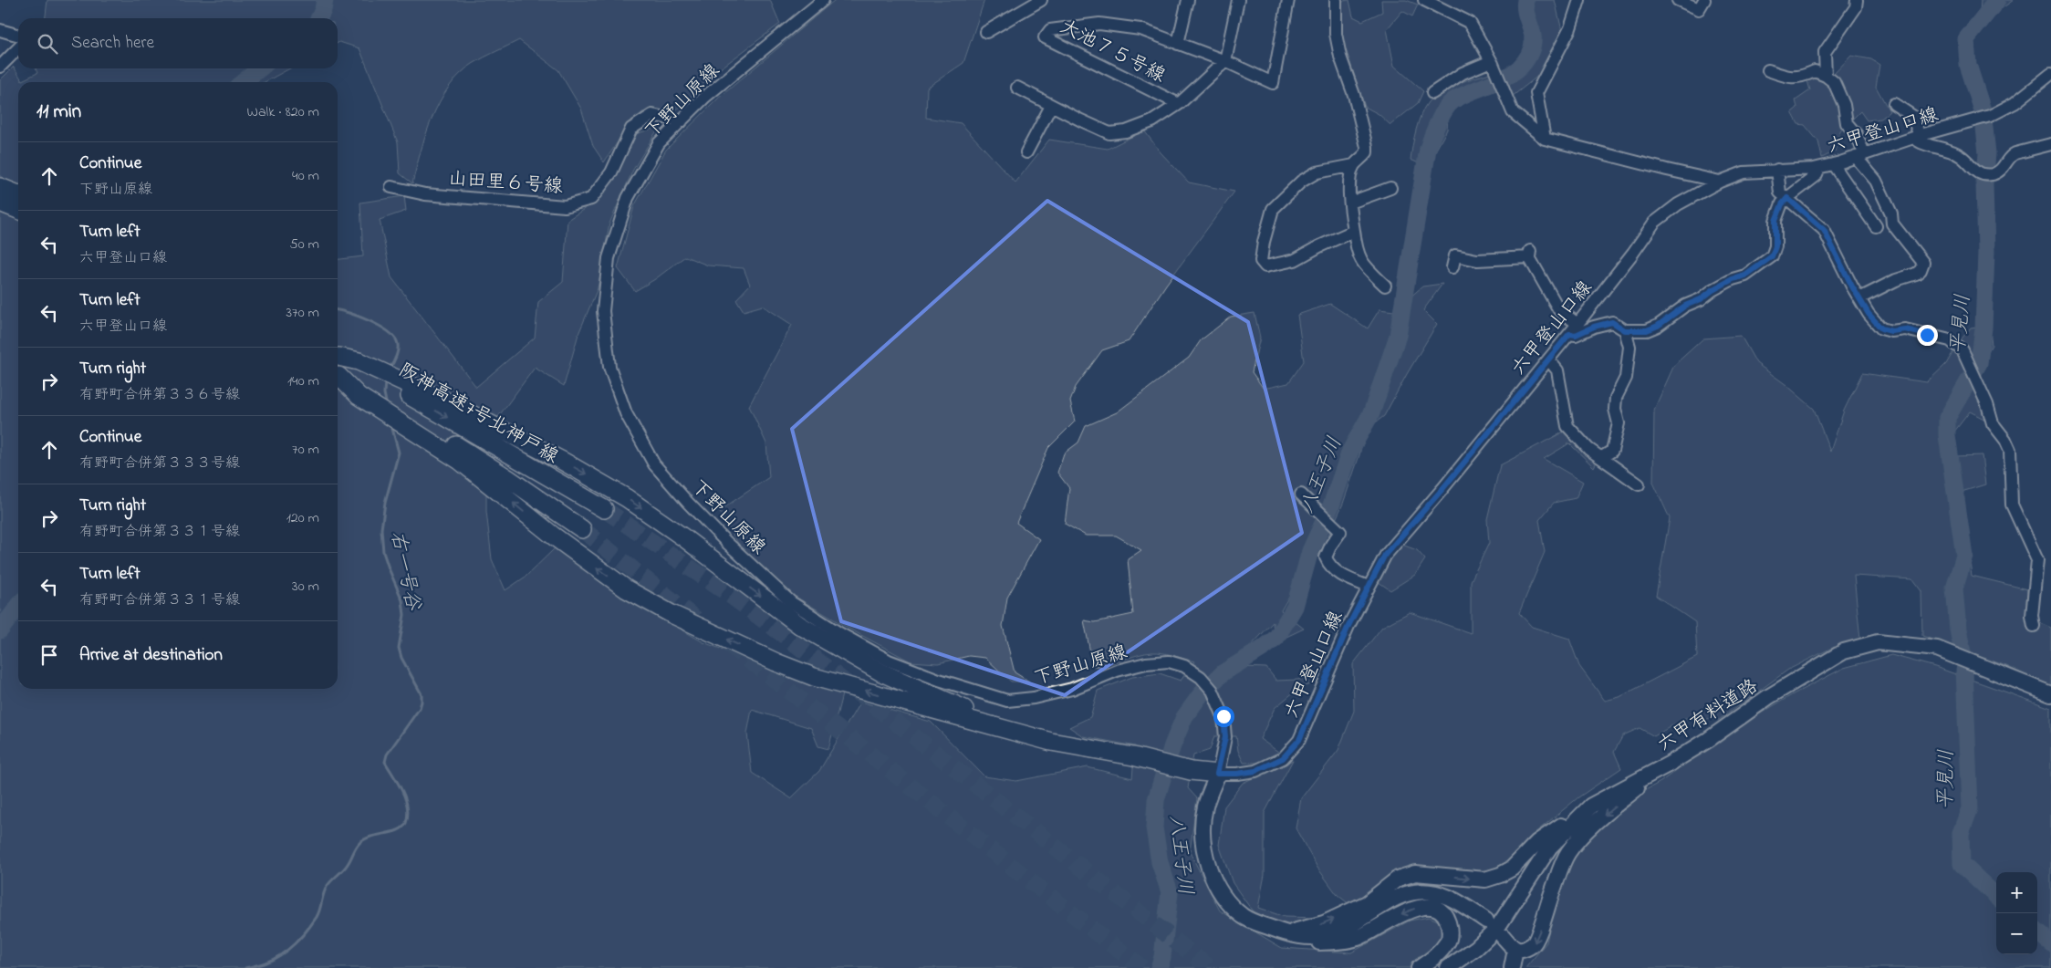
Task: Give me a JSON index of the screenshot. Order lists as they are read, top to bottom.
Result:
{
  "streets": {
    "highway": ["阪神高速7号北神戸線"],
    "main road": ["六甲有料道路"],
    "street": [
      "大池７５号線",
      "下野山原線",
      "六甲登山口線",
      "山田里６号線"
    ]
  },
  "crossings": [
    ["下野山原線", "六甲登山口線"],
    ["下野山原線", "山田里６号線"]
  ],
  "water": ["平見川", "八王子川", "右一号谷"],
  "page": {
    "search": "Search here",
    "heading": ["11 min", "Walk · 820 m"],
    "list": [
      ["Continue", "下野山原線", "40 m"],
      ["Turn left", "六甲登山口線", "50 m"],
      ["Turn left", "六甲登山口線", "370 m"],
      ["Turn right", "有野町合併第３３６号線", "140 m"],
      ["Continue", "有野町合併第３３３号線", "70 m"],
      ["Turn right", "有野町合併第３３１号線", "120 m"],
      ["Turn left", "有野町合併第３３１号線", "30 m"],
      "Arrive at destination"
    ],
    "map_buttons": ["+", "−"]
  }
}
